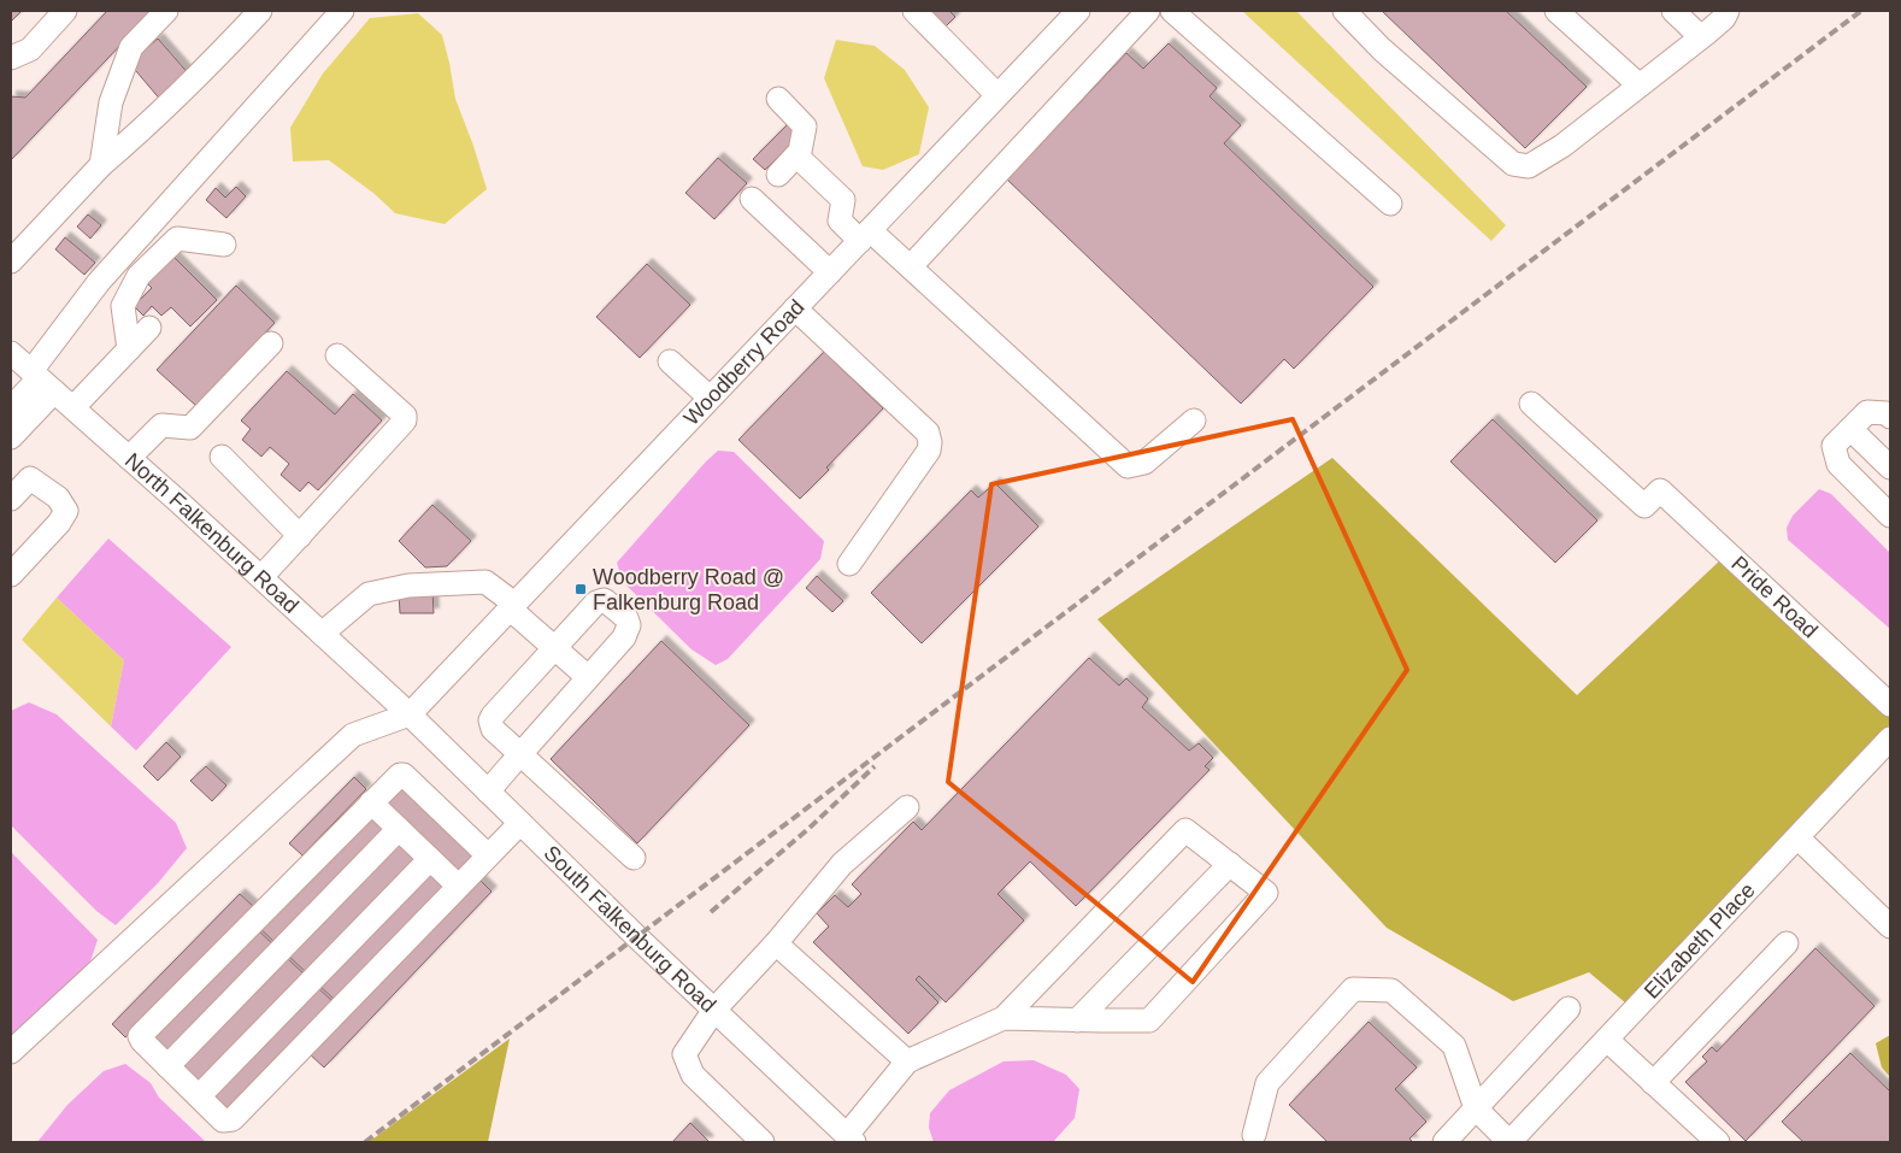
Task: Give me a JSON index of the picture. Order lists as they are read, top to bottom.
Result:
{
  "streets": {
    "street": [
      "Woodberry Road",
      "North Falkenburg Road",
      "Pride Road",
      "South Falkenburg Road",
      "Elizabeth Place"
    ]
  },
  "crossings": [
    ["Woodberry Road", "North Falkenburg Road"],
    ["Woodberry Road", "South Falkenburg Road"],
    ["North Falkenburg Road", "South Falkenburg Road"]
  ],
  "places": {
    "transit": ["Woodberry Road @ Falkenburg Road"]
  }
}
